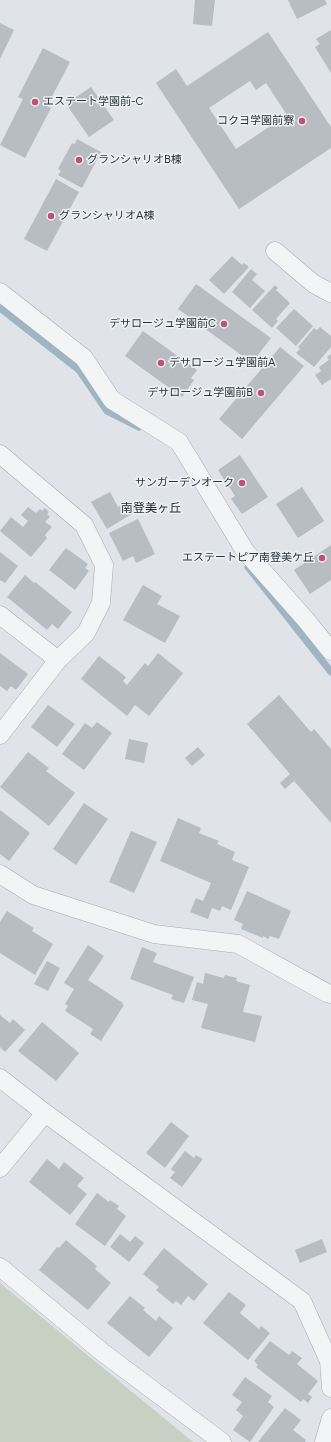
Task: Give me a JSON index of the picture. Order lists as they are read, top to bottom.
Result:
{
  "districts": ["南登美ヶ丘"],
  "places": [
    "エステート学園前-C",
    "コクヨ学園前寮",
    "グランシャリオB棟",
    "グランシャリオA棟",
    "デサロージュ学園前C",
    "デサロージュ学園前A",
    "デサロージュ学園前B",
    "サンガーデンオーク",
    "エステートピア南登美ケ丘"
  ]
}
